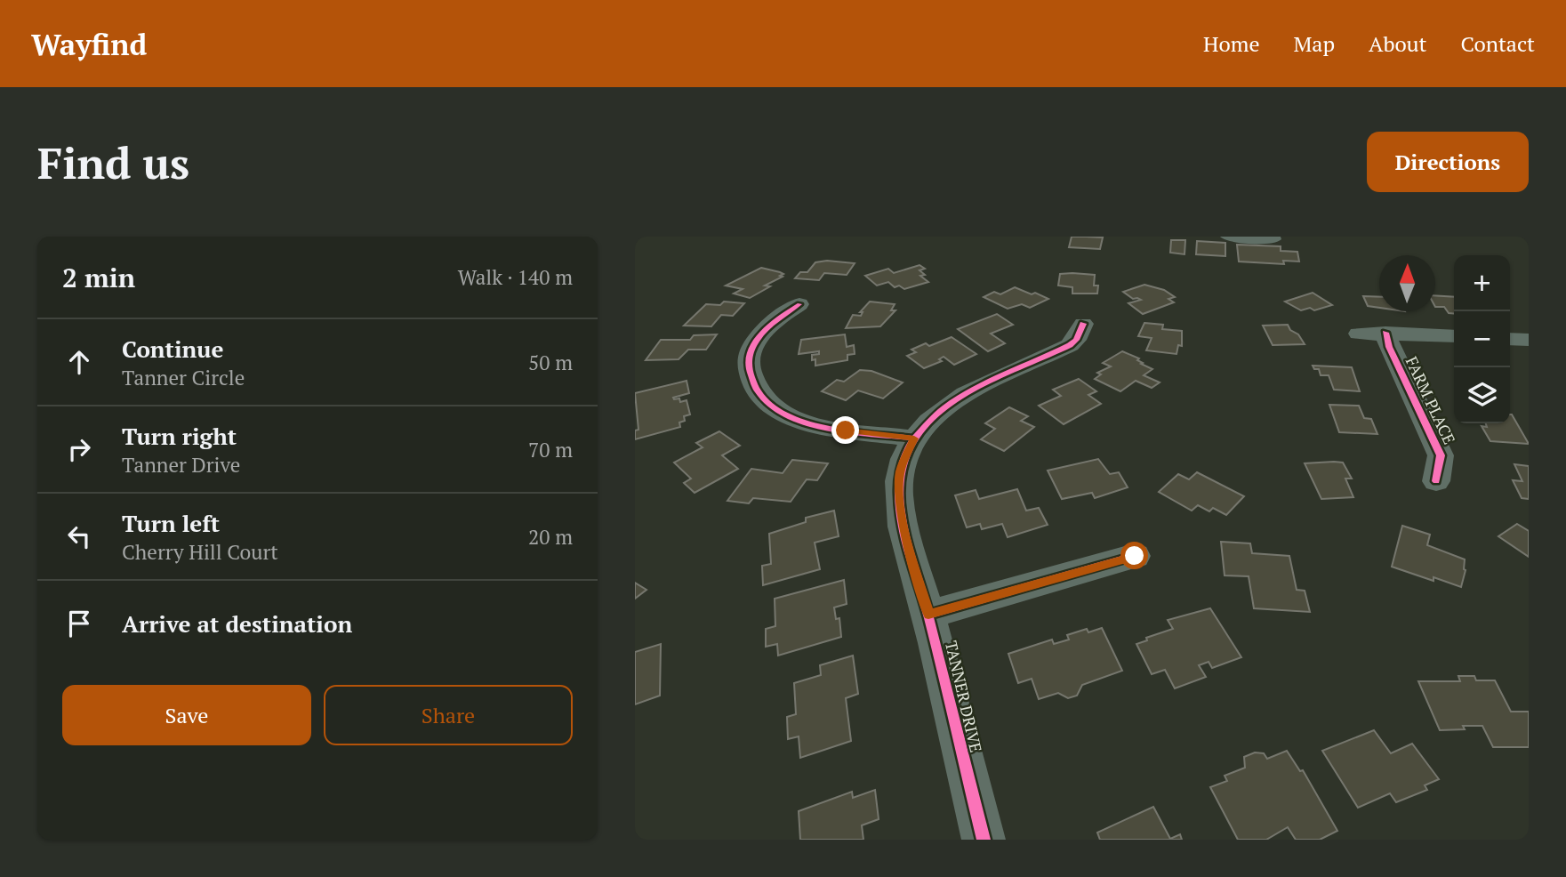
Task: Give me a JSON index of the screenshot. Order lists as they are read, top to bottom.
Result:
{
  "streets": {
    "street": ["FARM PLACE", "TANNER DRIVE"]
  },
  "north": "top",
  "page": {
    "header": "Wayfind",
    "nav": [
      "Home",
      "Map",
      "About",
      "Contact"
    ],
    "buttons": [
      "Directions",
      ["Save", "Share"]
    ],
    "title": "Find us",
    "heading": ["2 min", "Walk · 140 m"],
    "map_buttons": ["+", "−"],
    "list": [
      ["Continue", "Tanner Circle", "50 m"],
      ["Turn right", "Tanner Drive", "70 m"],
      ["Turn left", "Cherry Hill Court", "20 m"],
      "Arrive at destination"
    ]
  }
}
